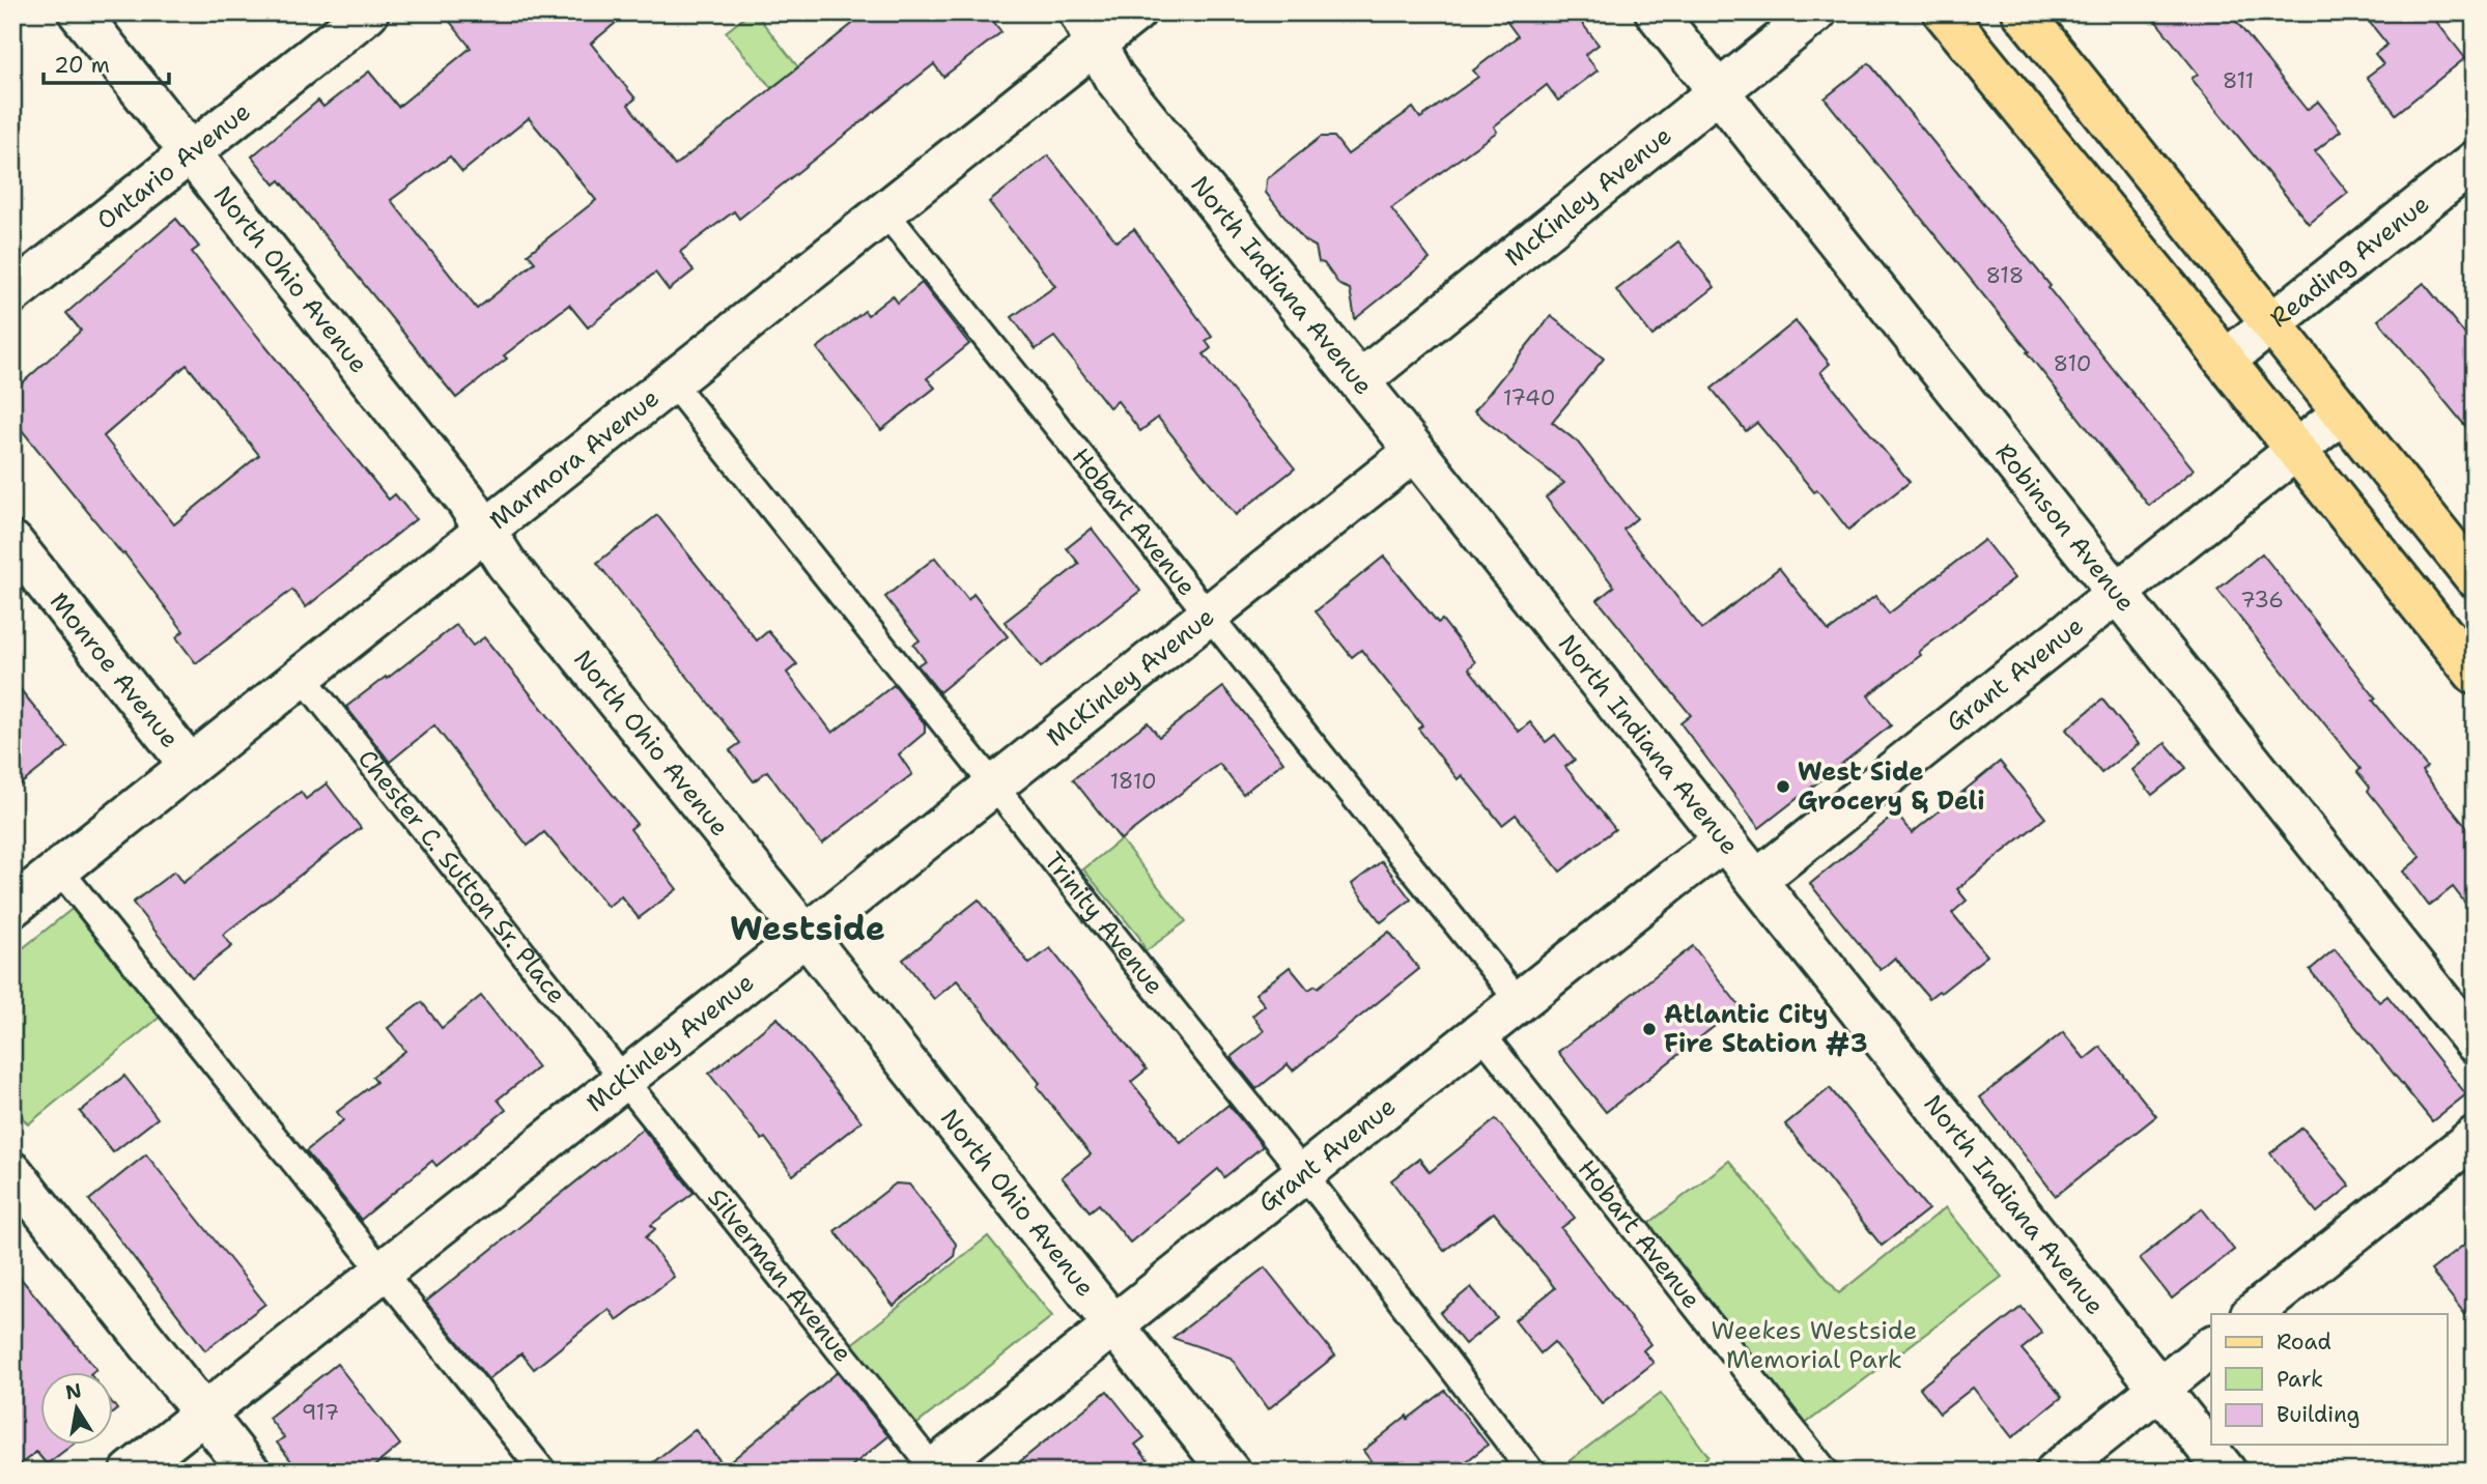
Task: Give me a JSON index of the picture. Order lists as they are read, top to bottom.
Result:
{
  "streets": {
    "street": [
      "Ontario Avenue",
      "McKinley Avenue",
      "Reading Avenue",
      "North Ohio Avenue",
      "North Indiana Avenue",
      "Marmora Avenue",
      "Robinson Avenue",
      "Monroe Avenue",
      "Grant Avenue"
    ],
    "lane": [
      "Hobart Avenue",
      "Chester C. Sutton Sr. Place",
      "Trinity Avenue",
      "Silverman Avenue"
    ]
  },
  "crossings": [
    ["Ontario Avenue", "North Ohio Avenue"],
    ["McKinley Avenue", "North Ohio Avenue"],
    ["McKinley Avenue", "North Indiana Avenue"],
    ["McKinley Avenue", "Hobart Avenue"],
    ["McKinley Avenue", "Robinson Avenue"],
    ["McKinley Avenue", "Chester C. Sutton Sr. Place"],
    ["McKinley Avenue", "Trinity Avenue"],
    ["McKinley Avenue", "Silverman Avenue"],
    ["North Ohio Avenue", "Marmora Avenue"],
    ["North Ohio Avenue", "Grant Avenue"],
    ["North Indiana Avenue", "Marmora Avenue"],
    ["North Indiana Avenue", "Grant Avenue"],
    ["Marmora Avenue", "Hobart Avenue"],
    ["Marmora Avenue", "Monroe Avenue"],
    ["Marmora Avenue", "Chester C. Sutton Sr. Place"],
    ["Marmora Avenue", "Trinity Avenue"],
    ["Hobart Avenue", "Grant Avenue"],
    ["Robinson Avenue", "Grant Avenue"],
    ["Grant Avenue", "Trinity Avenue"],
    ["Grant Avenue", "Silverman Avenue"],
    ["Chester C. Sutton Sr. Place", "Silverman Avenue"]
  ],
  "districts": ["Westside"],
  "parks": ["Weekes Westside Memorial Park"],
  "places": ["West Side Grocery & Deli", "Atlantic City Fire Station #3"],
  "house_numbers": [
    "811",
    "818",
    "810",
    "1740",
    "736",
    "1810",
    "917"
  ],
  "legend": ["Road", "Park", "Building"],
  "scale_bar": "20 m",
  "north": "top"
}
